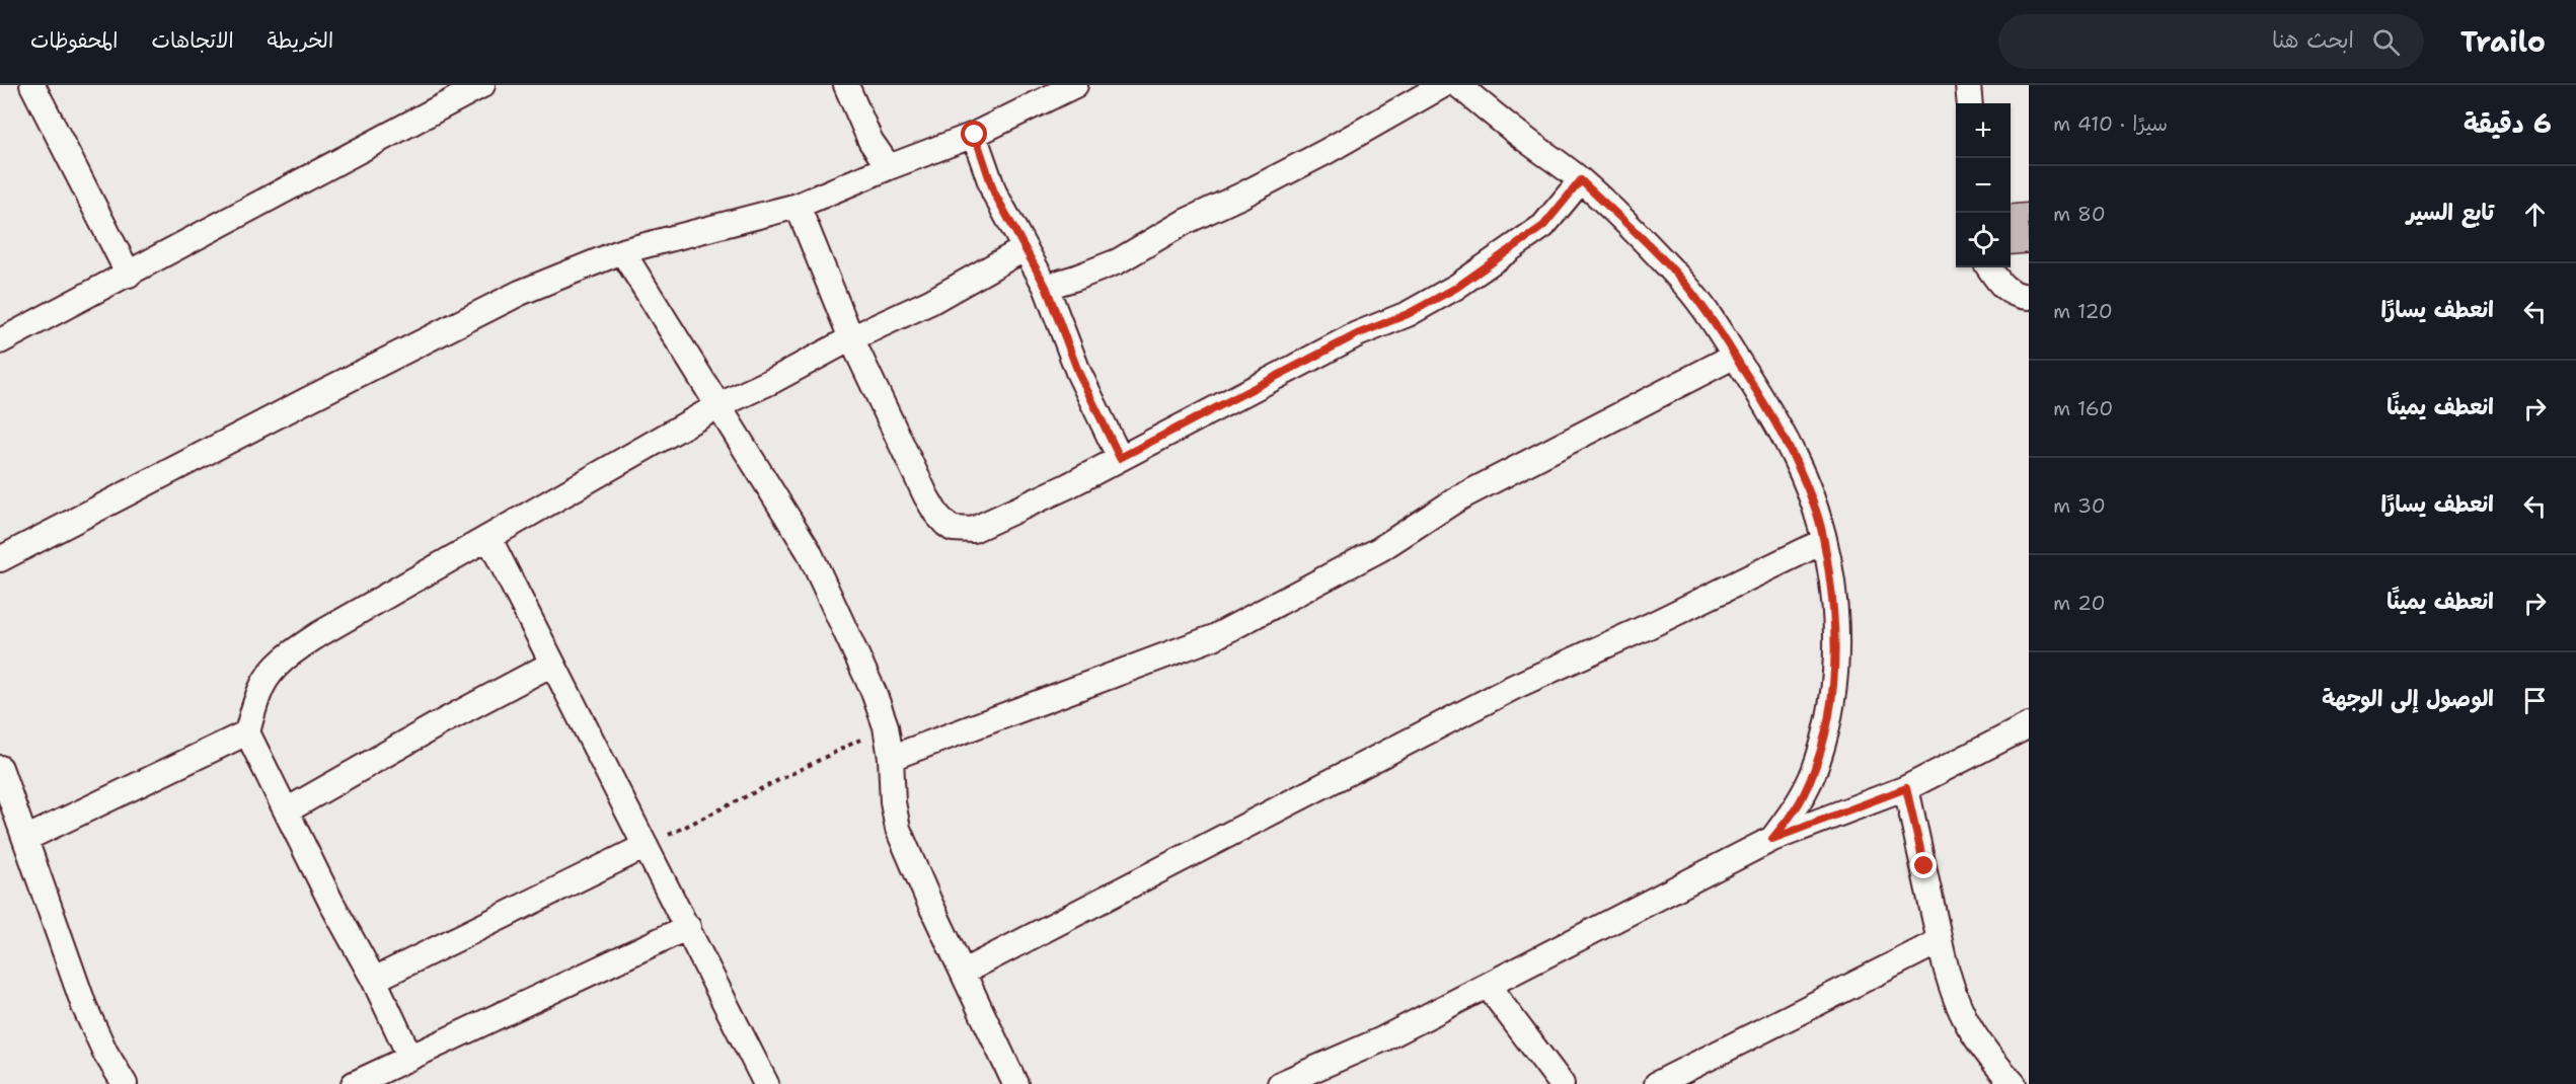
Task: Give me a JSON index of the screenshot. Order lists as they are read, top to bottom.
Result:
{
  "page": {
    "header": "Trailo",
    "search": "ابحث هنا",
    "nav": ["الخريطة", "الاتجاهات", "المحفوظات"],
    "heading": ["6 دقيقة", "سيرًا · 410 m"],
    "map_buttons": ["+", "−"],
    "list": [
      ["تابع السير", "80 m"],
      ["انعطف يسارًا", "120 m"],
      ["انعطف يمينًا", "160 m"],
      ["انعطف يسارًا", "30 m"],
      ["انعطف يمينًا", "20 m"],
      "الوصول إلى الوجهة"
    ]
  }
}
